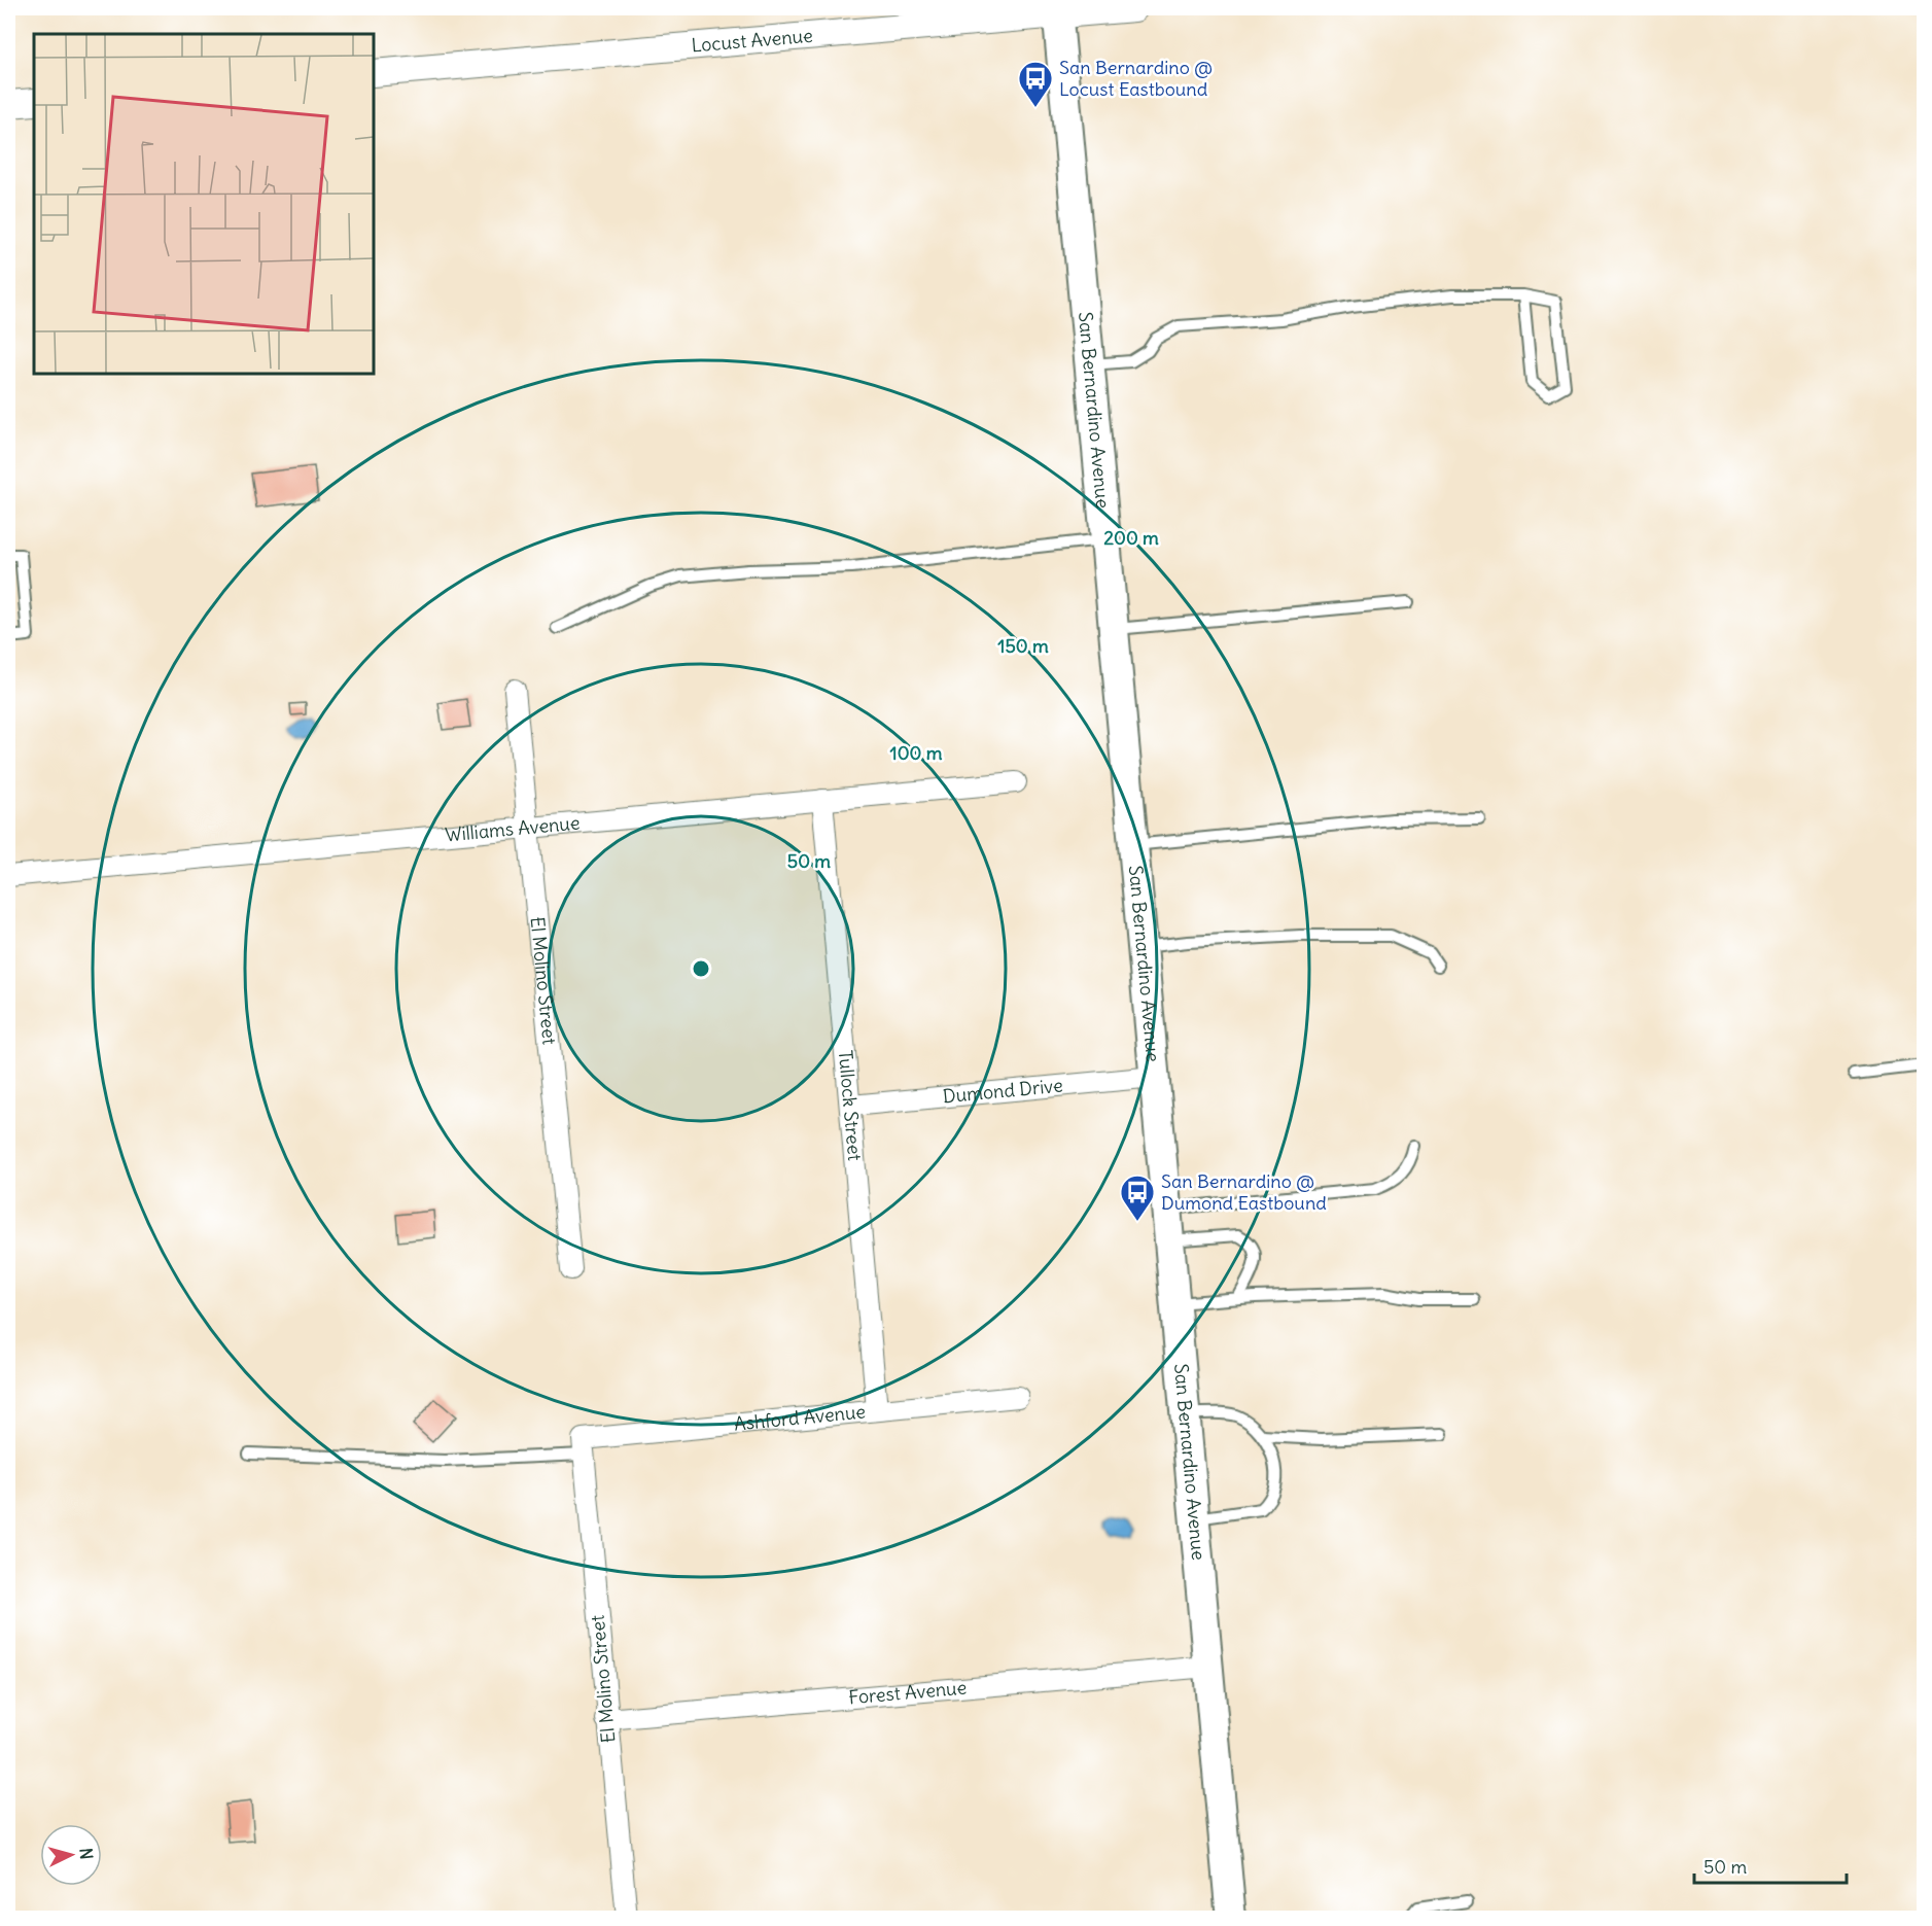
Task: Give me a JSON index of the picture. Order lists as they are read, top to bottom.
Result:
{
  "streets": {
    "main road": ["San Bernardino Avenue"],
    "street": [
      "Locust Avenue",
      "Williams Avenue",
      "El Molino Street",
      "Dumond Drive",
      "Tullock Street",
      "Ashford Avenue",
      "Forest Avenue"
    ]
  },
  "crossings": [
    ["Locust Avenue", "San Bernardino Avenue"],
    ["San Bernardino Avenue", "Dumond Drive"],
    ["San Bernardino Avenue", "Forest Avenue"],
    ["Williams Avenue", "El Molino Street"],
    ["Williams Avenue", "Tullock Street"],
    ["El Molino Street", "Ashford Avenue"],
    ["El Molino Street", "Forest Avenue"],
    ["Dumond Drive", "Tullock Street"],
    ["Tullock Street", "Ashford Avenue"]
  ],
  "places": {
    "bus stop": ["San Bernardino @ Locust Eastbound", "San Bernardino @ Dumond Eastbound"]
  },
  "scale_bar": "50 m",
  "north": "right",
  "rings": [
    "200 m",
    "150 m",
    "100 m",
    "50 m"
  ]
}
